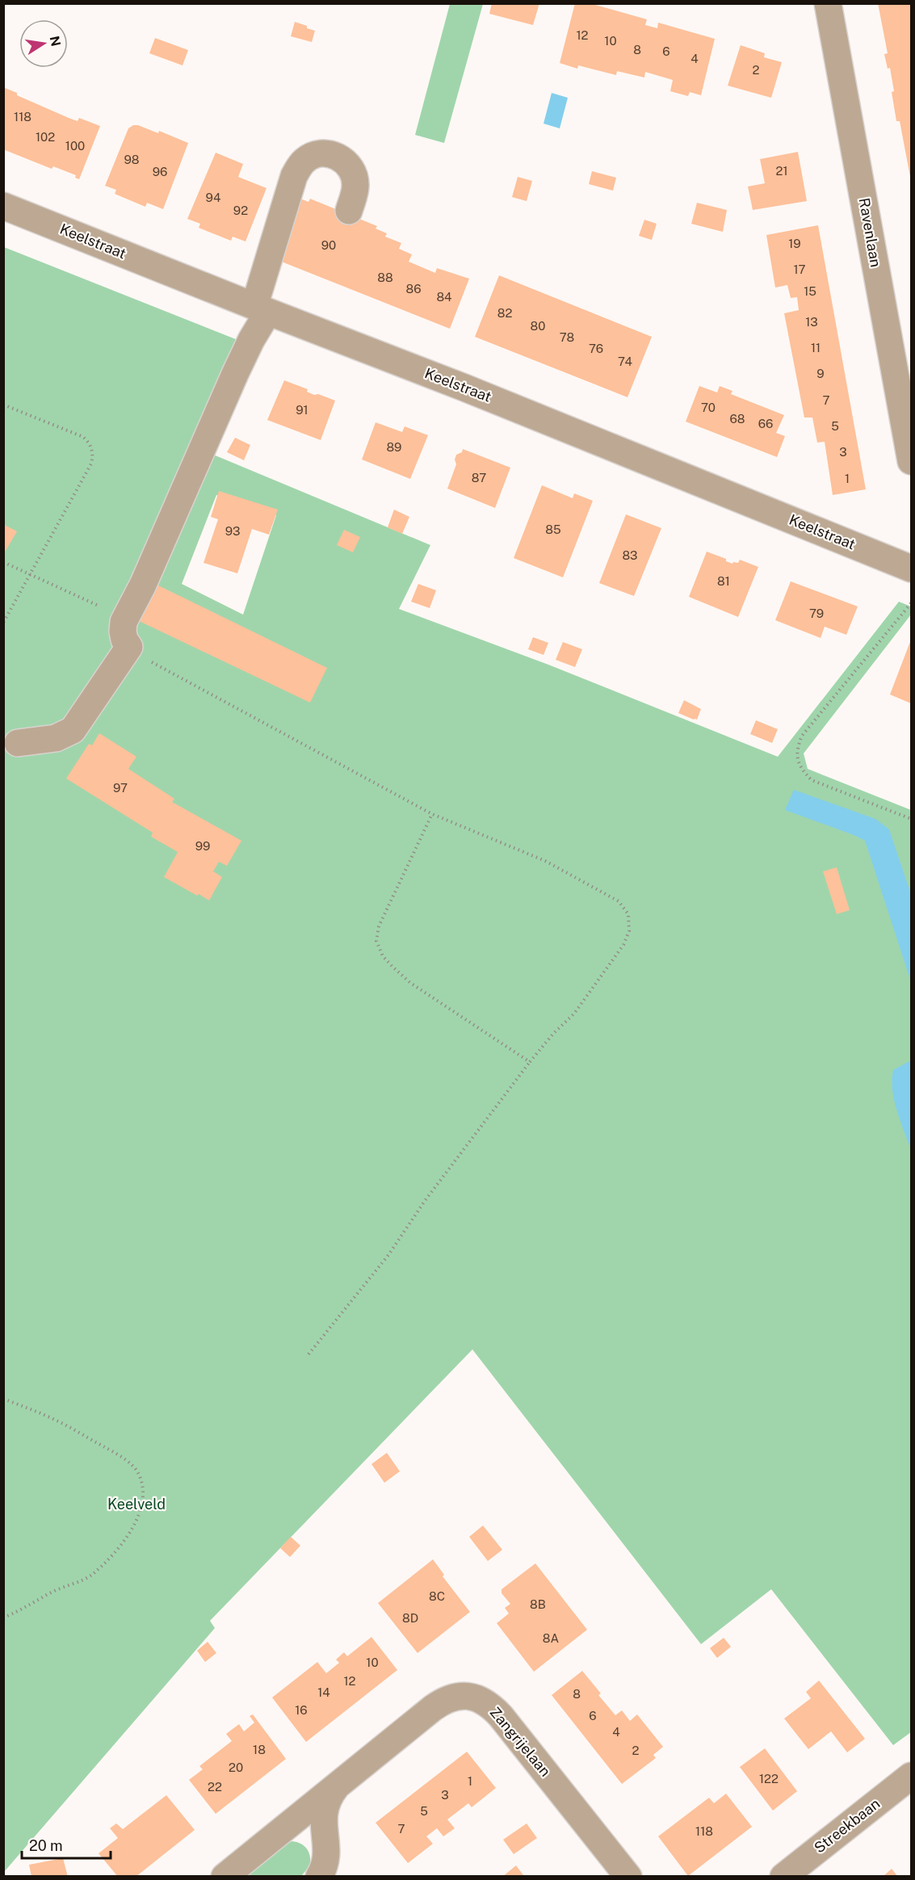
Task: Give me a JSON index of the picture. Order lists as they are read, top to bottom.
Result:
{
  "streets": {
    "street": [
      "Ravenlaan",
      "Keelstraat",
      "Zangrijelaan",
      "Streekbaan"
    ]
  },
  "parks": ["Keelveld"],
  "house_numbers": [
    "12",
    "10",
    "8",
    "6",
    "4",
    "2",
    "118",
    "102",
    "100",
    "98",
    "21",
    "96",
    "94",
    "92",
    "19",
    "90",
    "17",
    "88",
    "86",
    "15",
    "84",
    "82",
    "13",
    "80",
    "78",
    "11",
    "76",
    "74",
    "9",
    "7",
    "70",
    "91",
    "68",
    "66",
    "5",
    "89",
    "3",
    "87",
    "1",
    "85",
    "93",
    "83",
    "81",
    "79",
    "97",
    "99",
    "8C",
    "8B",
    "8D",
    "8A",
    "10",
    "12",
    "14",
    "8",
    "16",
    "6",
    "4",
    "18",
    "2",
    "20",
    "122",
    "1",
    "22",
    "3",
    "5",
    "7",
    "118"
  ],
  "scale_bar": "20 m",
  "north": "right"
}
